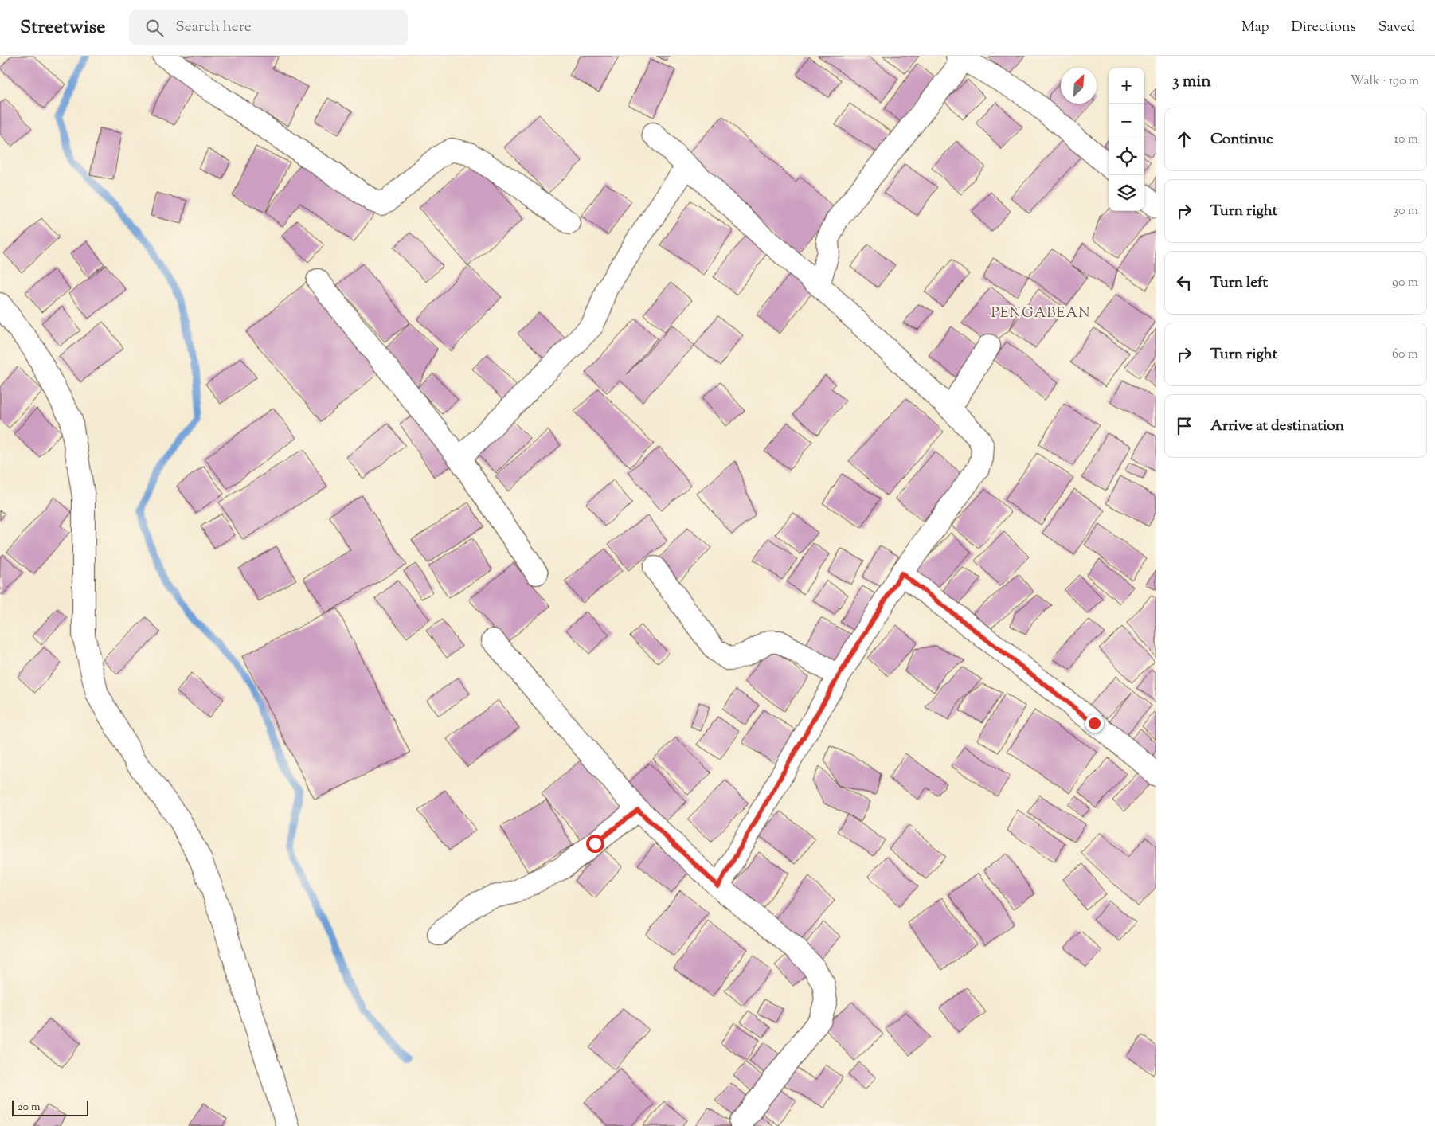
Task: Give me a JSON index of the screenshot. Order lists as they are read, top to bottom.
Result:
{
  "districts": ["PENGABEAN"],
  "scale_bar": "20 m",
  "north": "top right",
  "page": {
    "header": "Streetwise",
    "search": "Search here",
    "nav": ["Map", "Directions", "Saved"],
    "heading": ["3 min", "Walk · 190 m"],
    "map_buttons": ["+", "−"],
    "list": [
      ["Continue", "10 m"],
      ["Turn right", "30 m"],
      ["Turn left", "90 m"],
      ["Turn right", "60 m"],
      "Arrive at destination"
    ],
    "scale": "20 m"
  }
}
